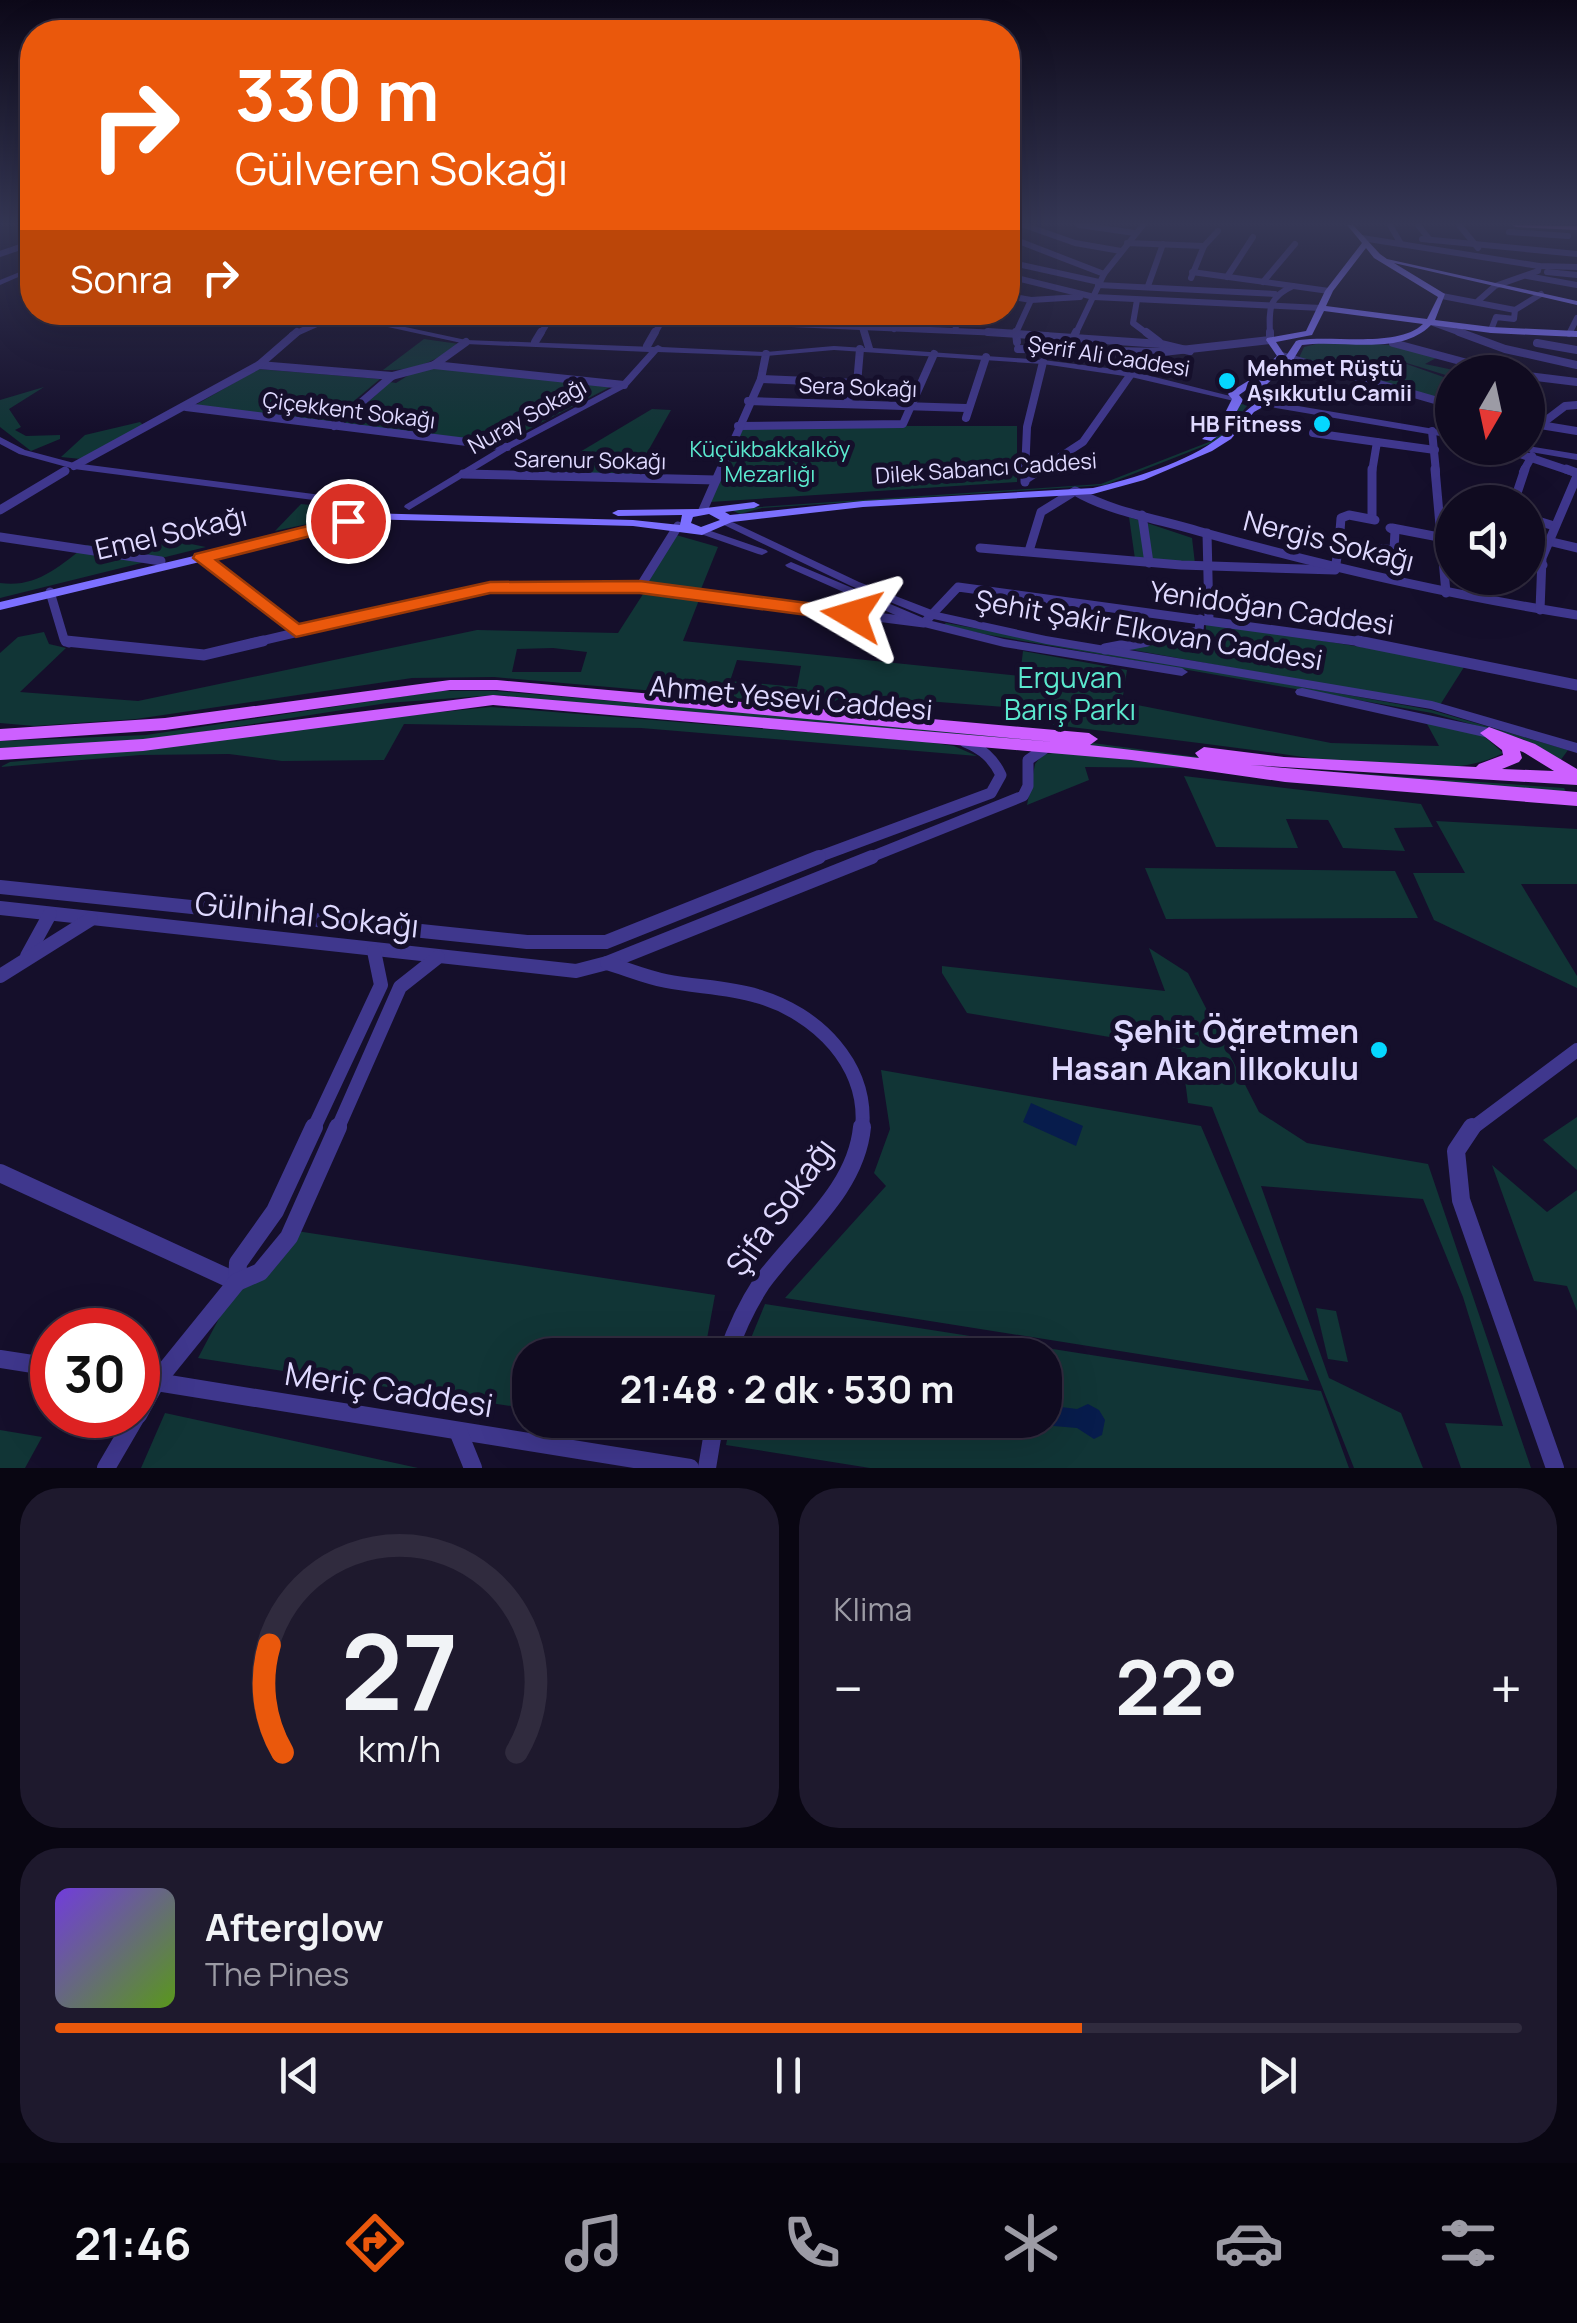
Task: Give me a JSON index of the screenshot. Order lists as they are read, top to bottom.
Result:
{
  "streets": {
    "main road": ["Dilek Sabancı Caddesi", "Emel Sokağı", "Ahmet Yesevi Caddesi"],
    "street": [
      "Şerif Ali Caddesi",
      "Sera Sokağı",
      "Çiçekkent Sokağı",
      "Nuray Sokağı",
      "Sarenur Sokağı",
      "Nergis Sokağı",
      "Yenidoğan Caddesi",
      "Şehit Şakir Elkovan Caddesi",
      "Gülnihal Sokağı",
      "Şifa Sokağı",
      "Meriç Caddesi"
    ]
  },
  "crossings": [
    ["Şerif Ali Caddesi", "Sera Sokağı"],
    ["Şerif Ali Caddesi", "Nuray Sokağı"],
    ["Şerif Ali Caddesi", "Dilek Sabancı Caddesi"],
    ["Çiçekkent Sokağı", "Nuray Sokağı"],
    ["Nuray Sokağı", "Sarenur Sokağı"],
    ["Nuray Sokağı", "Dilek Sabancı Caddesi"],
    ["Dilek Sabancı Caddesi", "Emel Sokağı"],
    ["Dilek Sabancı Caddesi", "Nergis Sokağı"],
    ["Dilek Sabancı Caddesi", "Şehit Şakir Elkovan Caddesi"],
    ["Yenidoğan Caddesi", "Şehit Şakir Elkovan Caddesi"],
    ["Ahmet Yesevi Caddesi", "Gülnihal Sokağı"],
    ["Gülnihal Sokağı", "Şifa Sokağı"]
  ],
  "parks": ["Küçükbakkalköy Mezarlığı", "Erguvan Barış Parkı"],
  "places": ["Mehmet Rüştü Aşıkkutlu Camii", "HB Fitness", "Şehit Öğretmen Hasan Akan İlkokulu"],
  "north": "bottom",
  "page": {
    "turn": ["330 m", "Gülveren Sokağı"],
    "then": "Sonra",
    "limit": "30",
    "trip": "21:48 · 2 dk · 530 m",
    "tile": "Klima",
    "heat": ["−", "22°", "+"],
    "song": ["Afterglow", "The Pines"],
    "tabs": "21:46",
    "gauge": ["27", "km/h"]
  }
}
